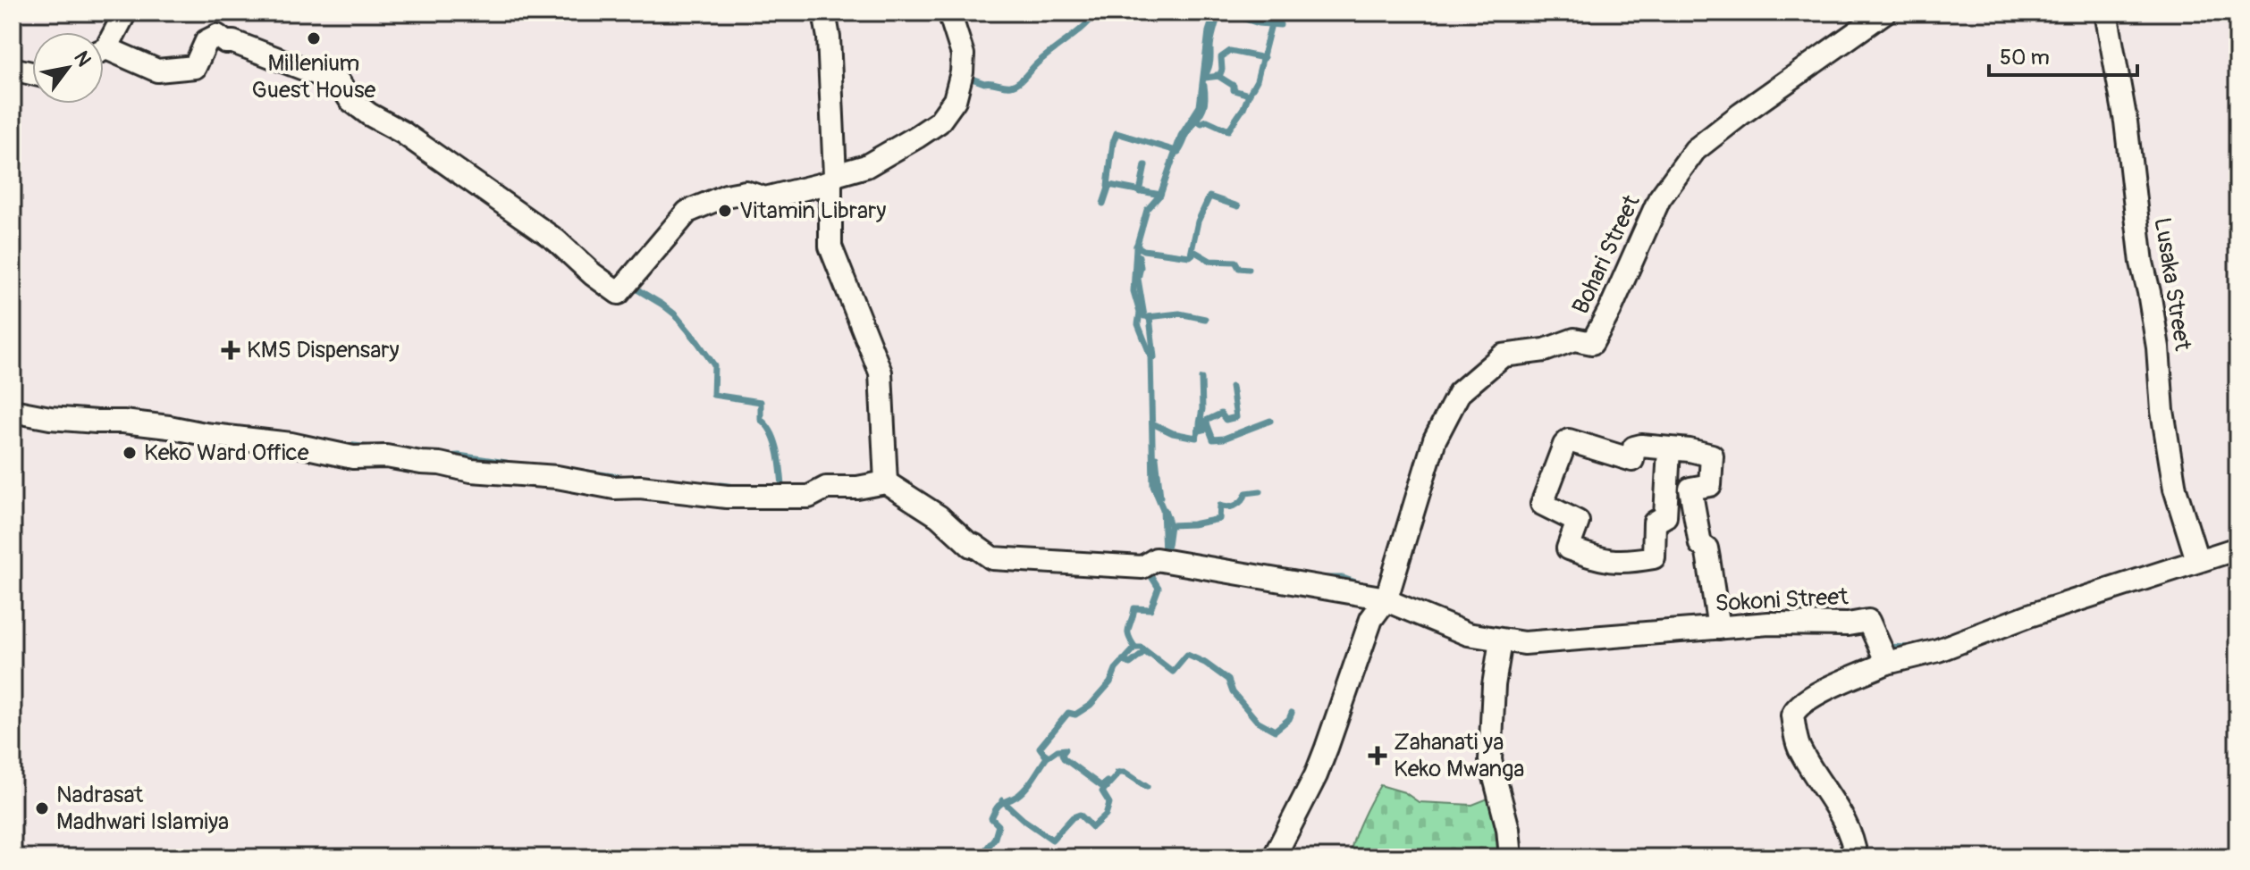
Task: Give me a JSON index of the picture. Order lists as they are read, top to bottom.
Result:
{
  "streets": {
    "street": ["Bohari Street", "Lusaka Street", "Sokoni Street"]
  },
  "crossings": [
    ["Bohari Street", "Sokoni Street"]
  ],
  "places": {
    "other": [
      "Millenium Guest House",
      "Vitamin Library",
      "Keko Ward Office",
      "Nadrasat Madhwari Islamiya"
    ],
    "health": ["KMS Dispensary", "Zahanati ya Keko Mwanga"]
  },
  "scale_bar": "50 m",
  "north": "top right"
}
